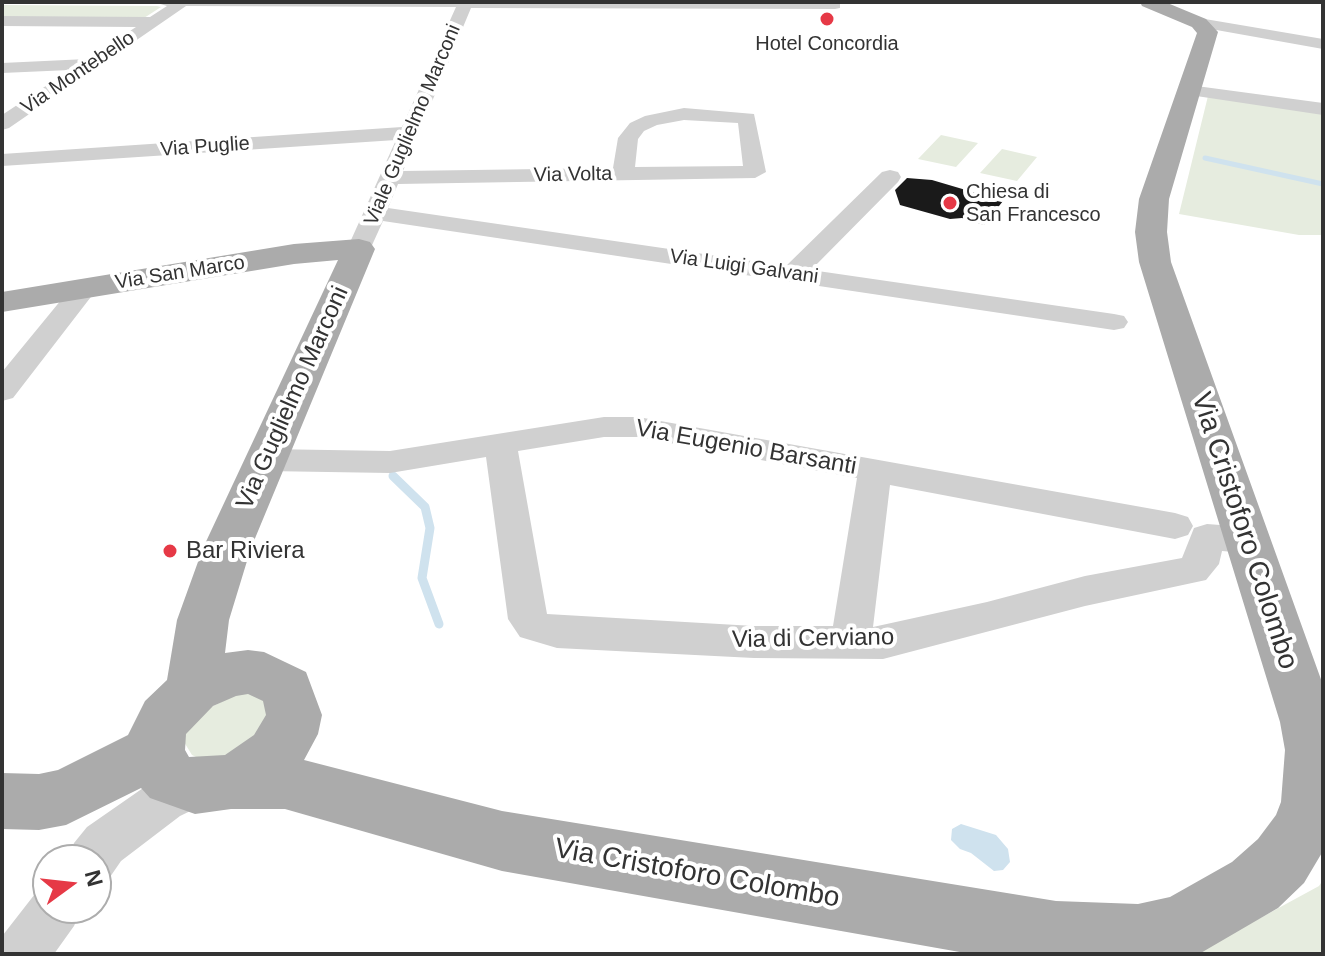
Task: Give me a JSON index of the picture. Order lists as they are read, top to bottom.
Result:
{
  "streets": {
    "main road": ["Via San Marco", "Via Guglielmo Marconi", "Via Cristoforo Colombo"],
    "street": [
      "Via Montebello",
      "Viale Guglielmo Marconi",
      "Via Puglie",
      "Via Volta",
      "Via Luigi Galvani",
      "Via Eugenio Barsanti",
      "Via di Cerviano"
    ]
  },
  "crossings": [
    ["Viale Guglielmo Marconi", "Via Puglie"],
    ["Viale Guglielmo Marconi", "Via Volta"],
    ["Viale Guglielmo Marconi", "Via Luigi Galvani"],
    ["Viale Guglielmo Marconi", "Via San Marco"],
    ["Viale Guglielmo Marconi", "Via Guglielmo Marconi"],
    ["Via San Marco", "Via Guglielmo Marconi"],
    ["Via Guglielmo Marconi", "Via Eugenio Barsanti"],
    ["Via Guglielmo Marconi", "Via Cristoforo Colombo"],
    ["Via Eugenio Barsanti", "Via di Cerviano"],
    ["Via Cristoforo Colombo", "Via di Cerviano"]
  ],
  "places": ["Hotel Concordia", "Chiesa di San Francesco", "Bar Riviera"],
  "north": "right"
}
